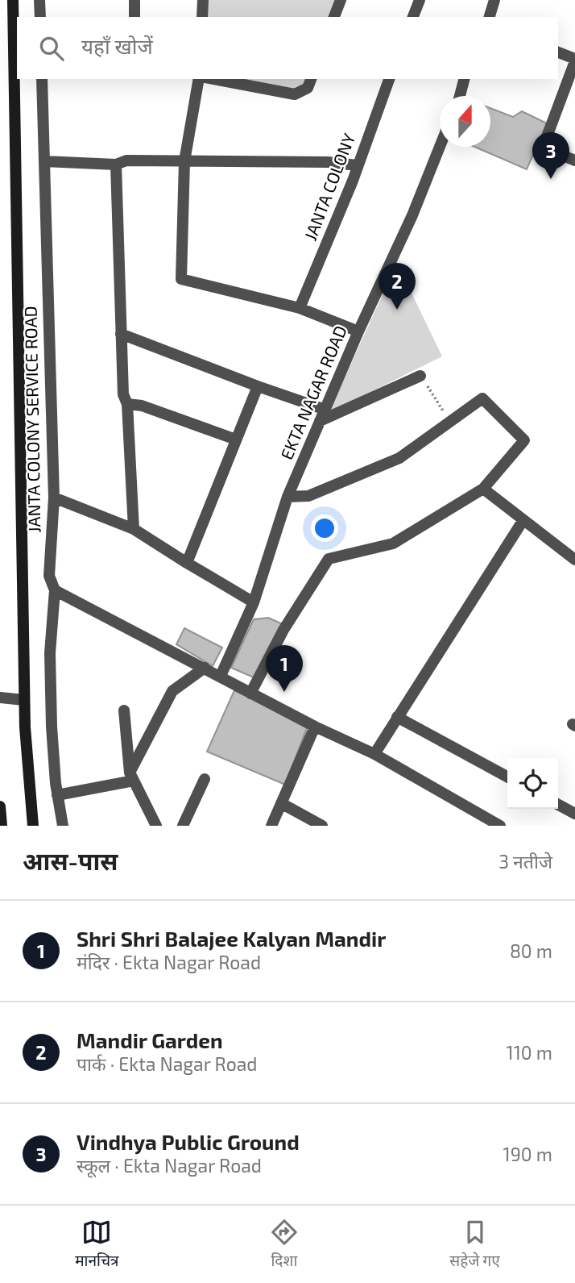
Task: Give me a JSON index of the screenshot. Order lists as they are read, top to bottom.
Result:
{
  "streets": {
    "street": ["JANTA COLONY", "EKTA NAGAR ROAD", "JANTA COLONY SERVICE ROAD"]
  },
  "north": "top",
  "page": {
    "search": "यहाँ खोजें",
    "pins": ["3", "2", "1"],
    "heading": ["आस-पास", "3 नतीजे"],
    "list": [
      {
        "mark": "1",
        "name": "Shri Shri Balajee Kalyan Mandir",
        "note": "मंदिर · Ekta Nagar Road",
        "value": "80 m"
      },
      {
        "mark": "2",
        "name": "Mandir Garden",
        "note": "पार्क · Ekta Nagar Road",
        "value": "110 m"
      },
      {
        "mark": "3",
        "name": "Vindhya Public Ground",
        "note": "स्कूल · Ekta Nagar Road",
        "value": "190 m"
      }
    ],
    "nav": ["मानचित्र", "दिशा", "सहेजे गए"]
  }
}
